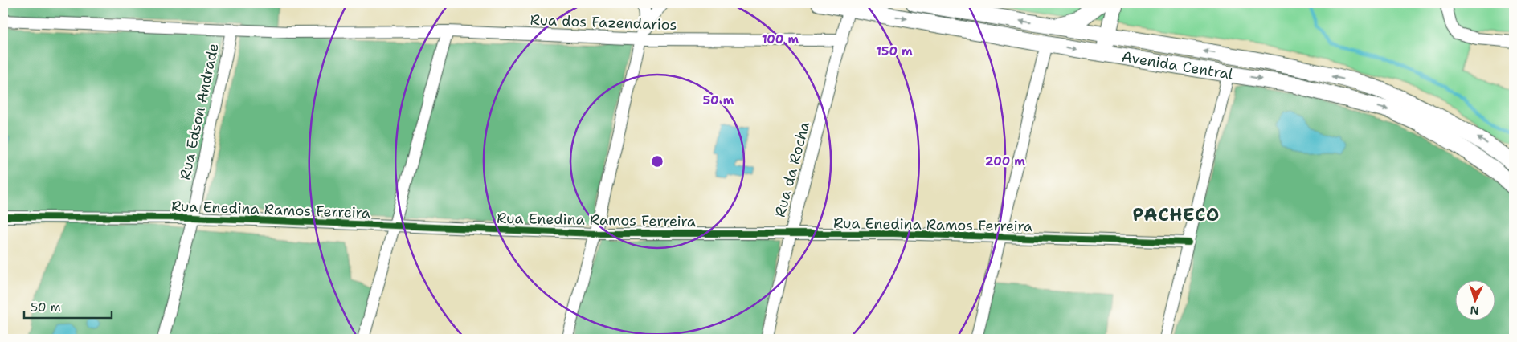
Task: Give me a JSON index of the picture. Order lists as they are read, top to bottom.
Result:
{
  "streets": {
    "main road": ["Avenida Central"],
    "street": [
      "Rua dos Fazendarios",
      "Rua Edson Andrade",
      "Rua da Rocha",
      "Rua Enedina Ramos Ferreira"
    ]
  },
  "crossings": [
    ["Rua dos Fazendarios", "Rua Edson Andrade"],
    ["Rua dos Fazendarios", "Rua da Rocha"],
    ["Avenida Central", "Rua da Rocha"],
    ["Rua Edson Andrade", "Rua Enedina Ramos Ferreira"],
    ["Rua da Rocha", "Rua Enedina Ramos Ferreira"]
  ],
  "districts": ["PACHECO"],
  "scale_bar": "50 m",
  "north": "bottom",
  "rings": [
    "100 m",
    "150 m",
    "50 m",
    "200 m"
  ]
}
